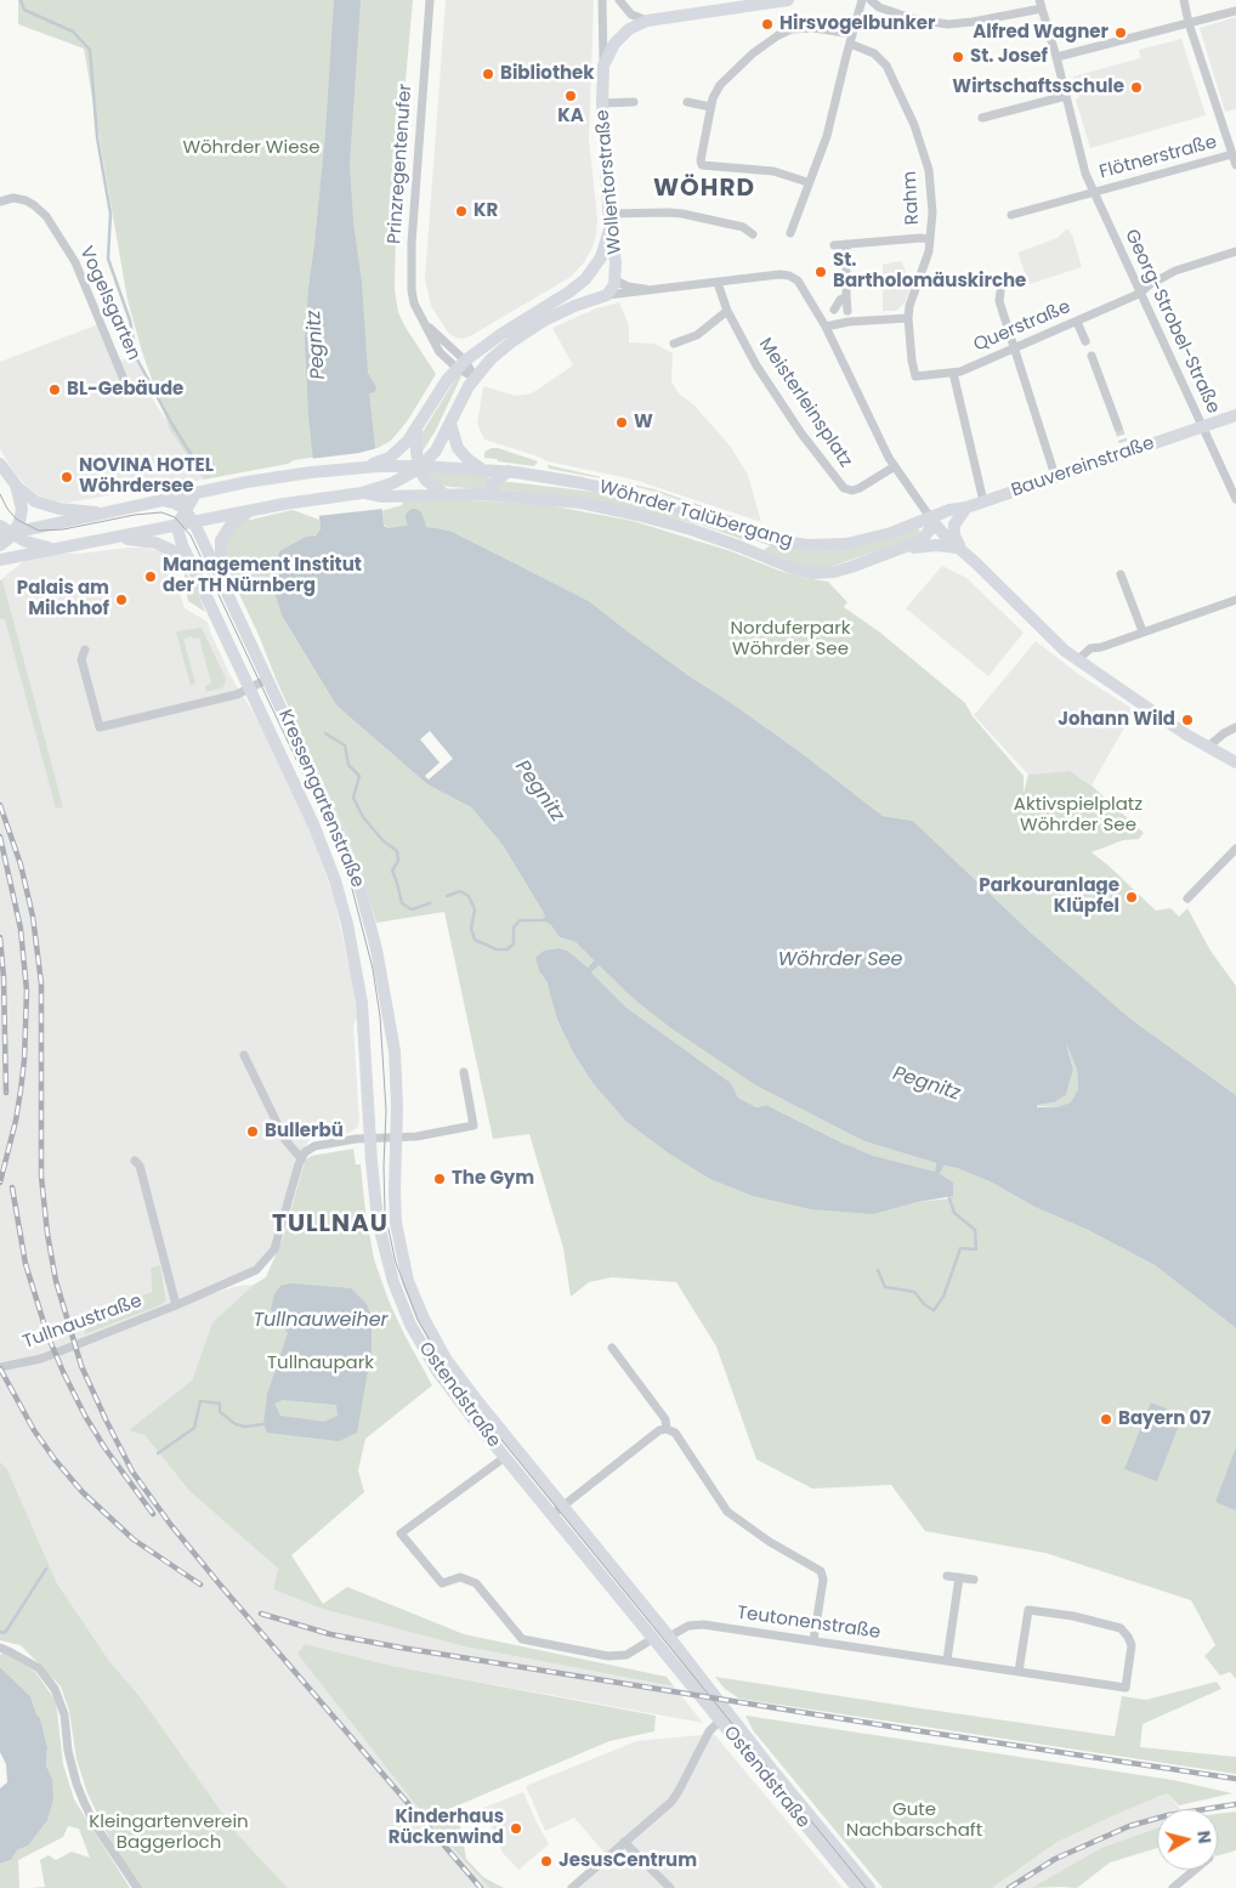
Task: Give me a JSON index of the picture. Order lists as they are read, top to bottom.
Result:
{
  "streets": {
    "main road": [
      "Wollentorstraße",
      "Bauvereinstraße",
      "Wöhrder Talübergang",
      "Kressengartenstraße",
      "Ostendstraße"
    ],
    "street": [
      "Flötnerstraße",
      "Prinzregentenufer",
      "Rahm",
      "Vogelsgarten",
      "Georg-Strobel-Straße",
      "Querstraße",
      "Meisterleinsplatz",
      "Tullnaustraße",
      "Teutonenstraße"
    ]
  },
  "crossings": [
    ["Flötnerstraße", "Georg-Strobel-Straße"],
    ["Rahm", "Querstraße"],
    ["Georg-Strobel-Straße", "Querstraße"],
    ["Georg-Strobel-Straße", "Bauvereinstraße"],
    ["Bauvereinstraße", "Wöhrder Talübergang"],
    ["Kressengartenstraße", "Ostendstraße"],
    ["Ostendstraße", "Teutonenstraße"]
  ],
  "districts": ["WÖHRD", "TULLNAU"],
  "water": ["Pegnitz", "Wöhrder See", "Tullnauweiher"],
  "parks": [
    "Wöhrder Wiese",
    "Norduferpark Wöhrder See",
    "Aktivspielplatz Wöhrder See",
    "Tullnaupark",
    "Gute Nachbarschaft",
    "Kleingartenverein Baggerloch"
  ],
  "places": [
    "Hirsvogelbunker",
    "Alfred Wagner",
    "St. Josef",
    "Bibliothek",
    "Wirtschaftsschule",
    "KA",
    "KR",
    "St. Bartholomäuskirche",
    "BL-Gebäude",
    "W",
    "NOVINA HOTEL Wöhrdersee",
    "Management Institut der TH Nürnberg",
    "Palais am Milchhof",
    "Johann Wild",
    "Parkouranlage Klüpfel",
    "Bullerbü",
    "The Gym",
    "Bayern 07",
    "Kinderhaus Rückenwind",
    "JesusCentrum"
  ],
  "north": "right"
}
